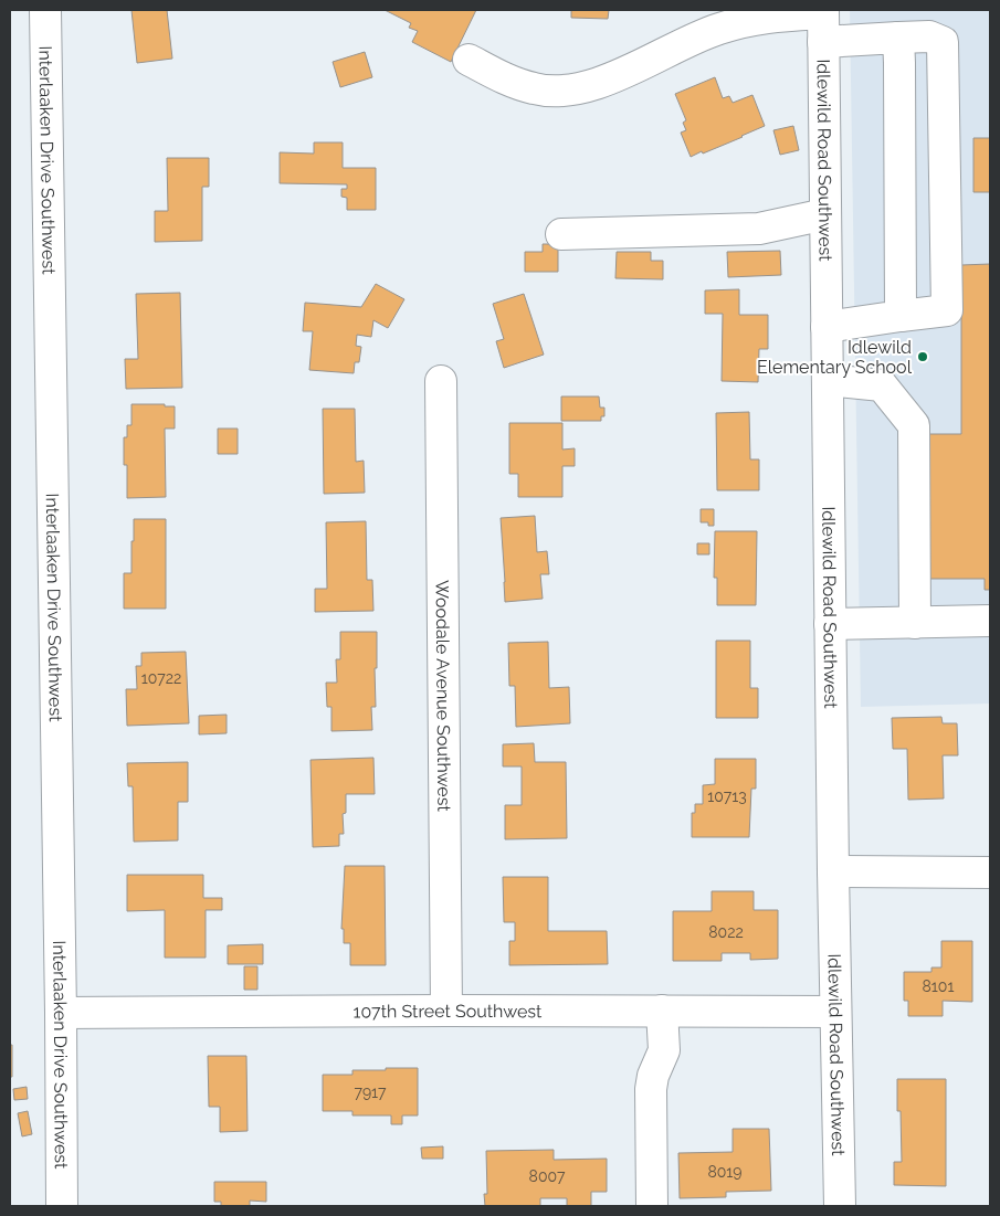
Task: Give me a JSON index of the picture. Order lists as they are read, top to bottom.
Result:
{
  "streets": {
    "street": [
      "Interlaaken Drive Southwest",
      "Idlewild Road Southwest",
      "Woodale Avenue Southwest",
      "107th Street Southwest"
    ]
  },
  "crossings": [
    ["Interlaaken Drive Southwest", "107th Street Southwest"],
    ["Idlewild Road Southwest", "107th Street Southwest"],
    ["Woodale Avenue Southwest", "107th Street Southwest"]
  ],
  "places": ["Idlewild Elementary School"],
  "house_numbers": [
    "10722",
    "10713",
    "8022",
    "8101",
    "7917",
    "8019",
    "8007"
  ]
}
